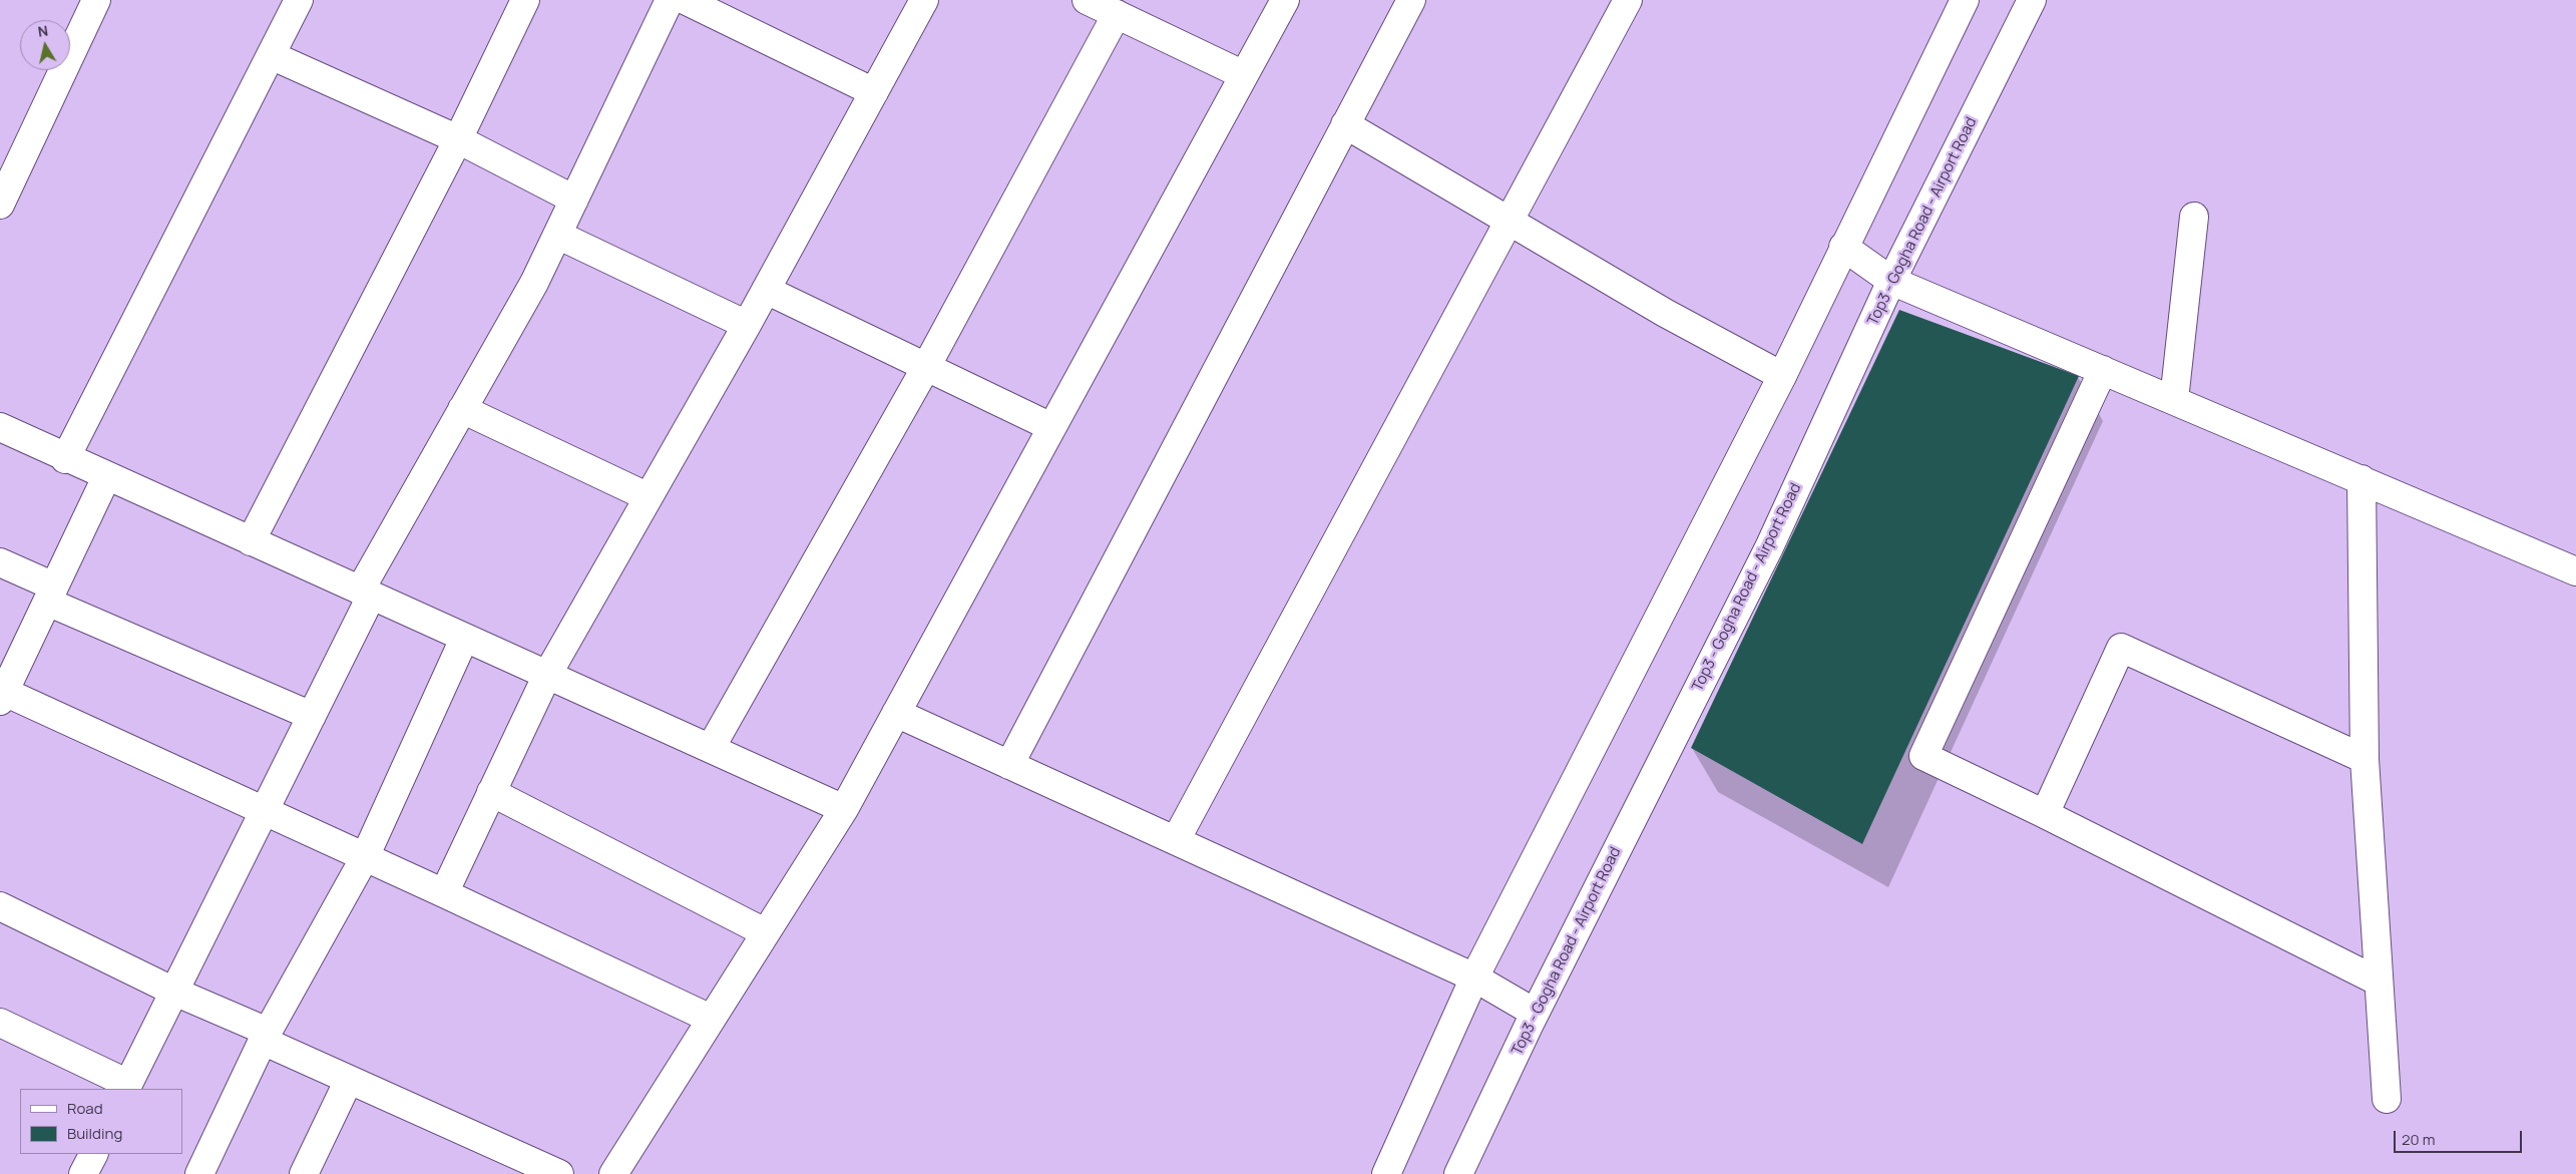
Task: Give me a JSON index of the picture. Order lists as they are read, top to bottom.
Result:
{
  "streets": {
    "street": ["Top3 - Gogha Road - Airport Road"]
  },
  "legend": ["Road", "Building"],
  "scale_bar": "20 m",
  "north": "top"
}
